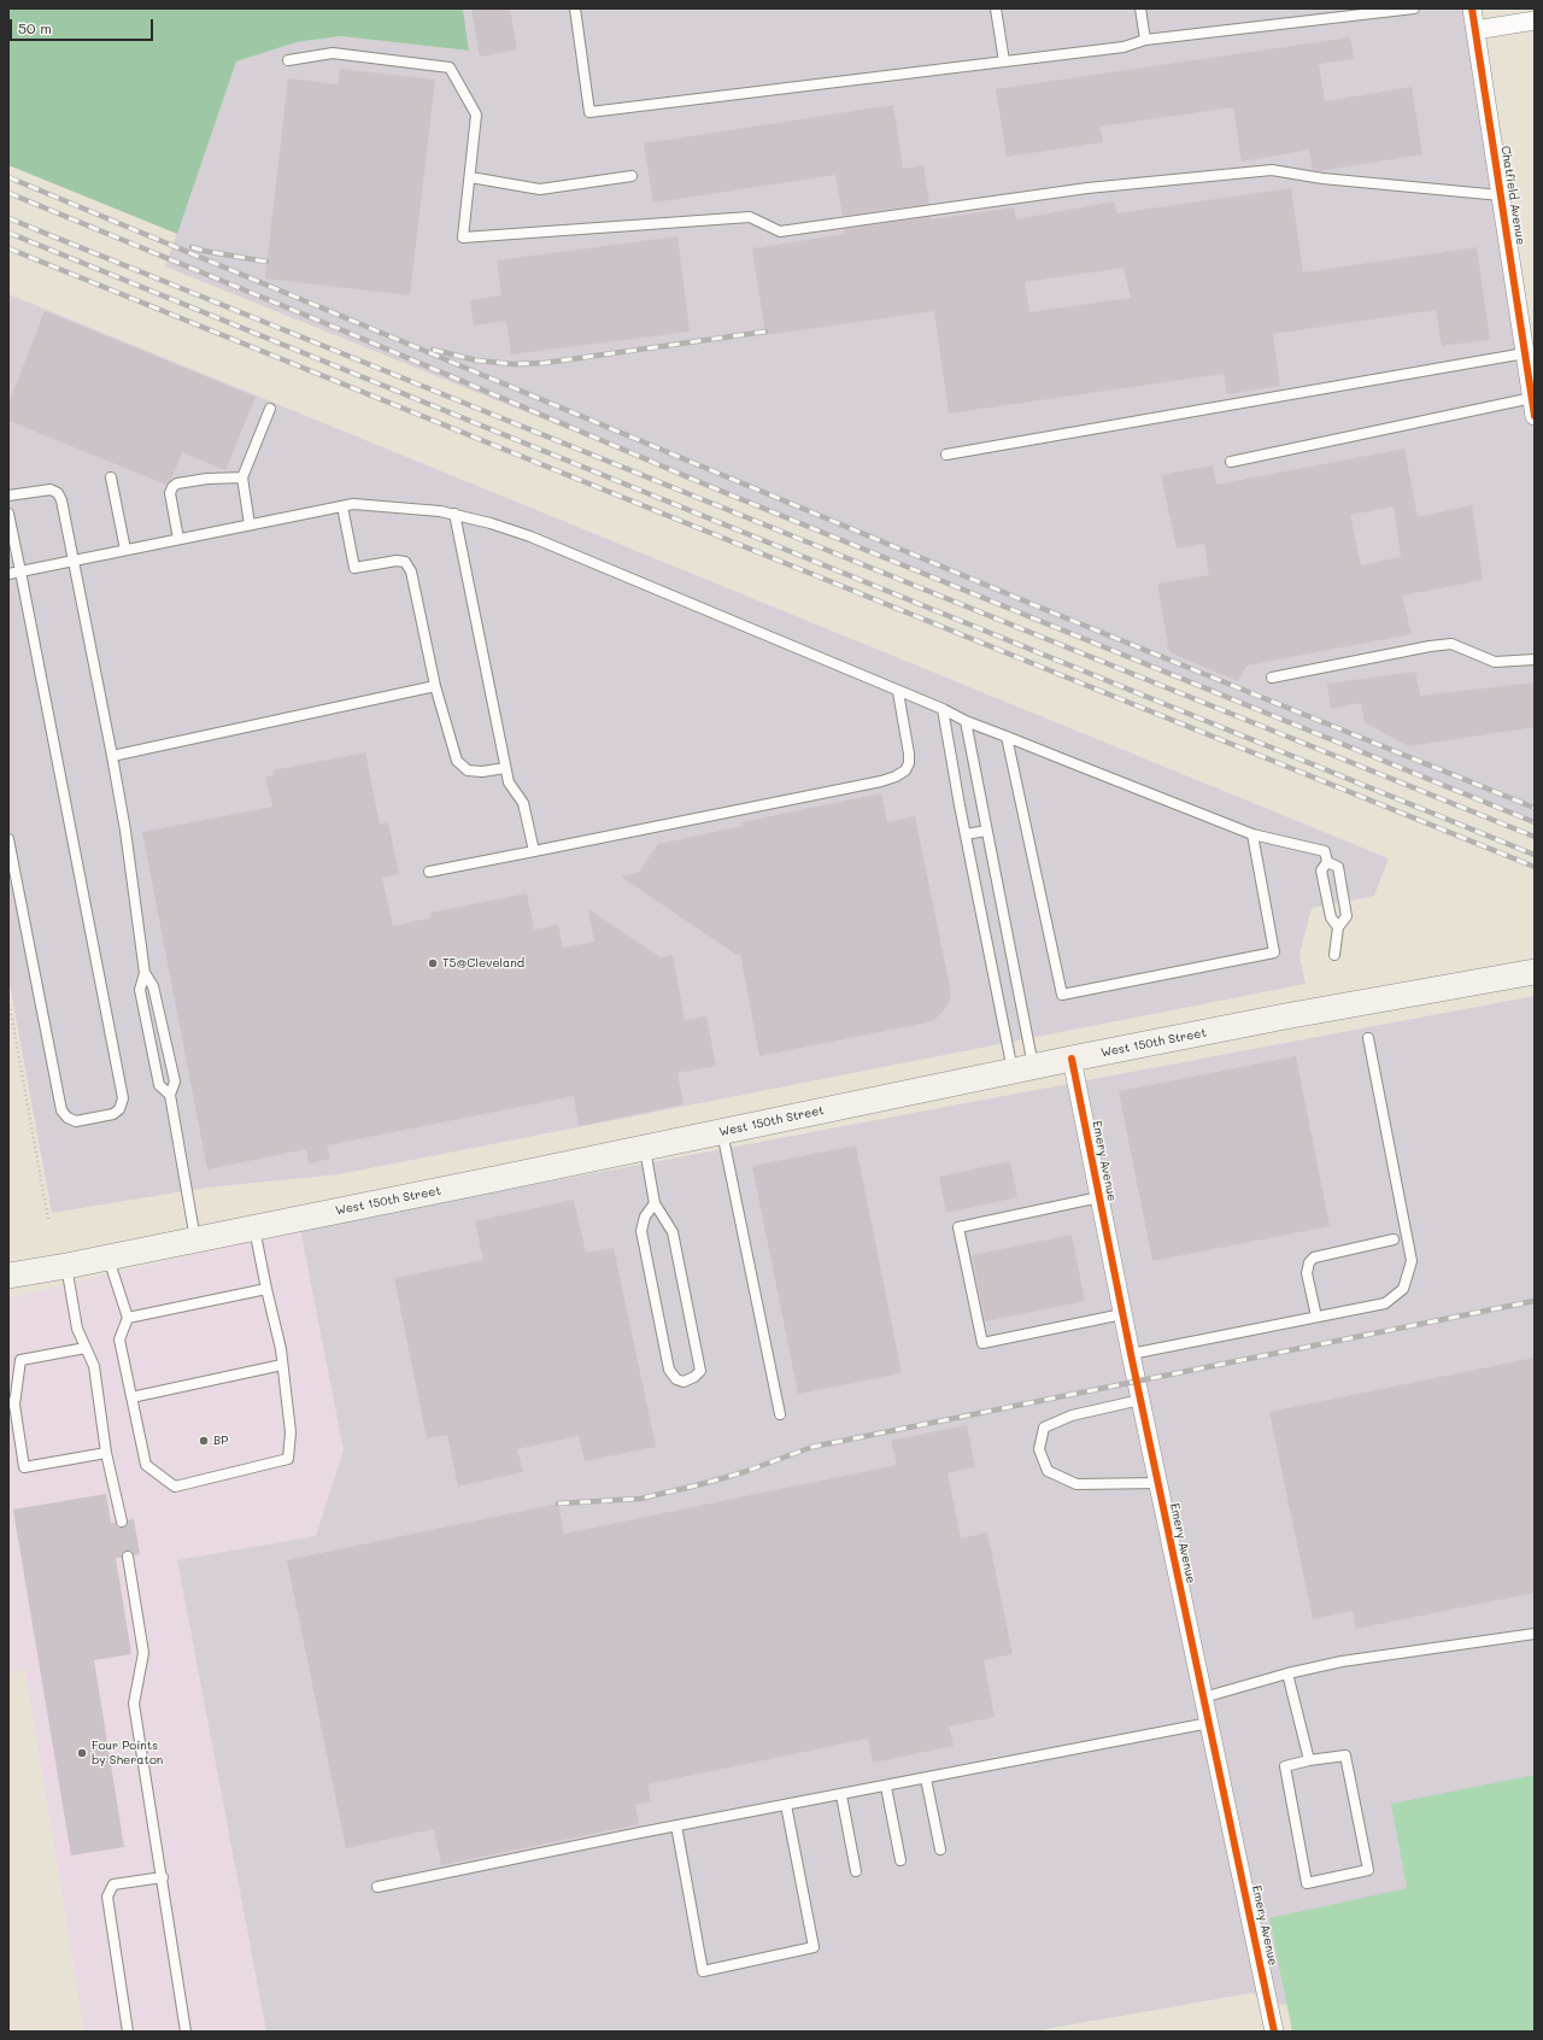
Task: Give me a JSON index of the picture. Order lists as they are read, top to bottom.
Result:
{
  "streets": {
    "main road": ["West 150th Street"],
    "street": ["Chatfield Avenue", "Emery Avenue"]
  },
  "crossings": [
    ["West 150th Street", "Emery Avenue"]
  ],
  "places": ["T5@Cleveland", "BP", "Four Points by Sheraton"],
  "scale_bar": "50 m"
}
